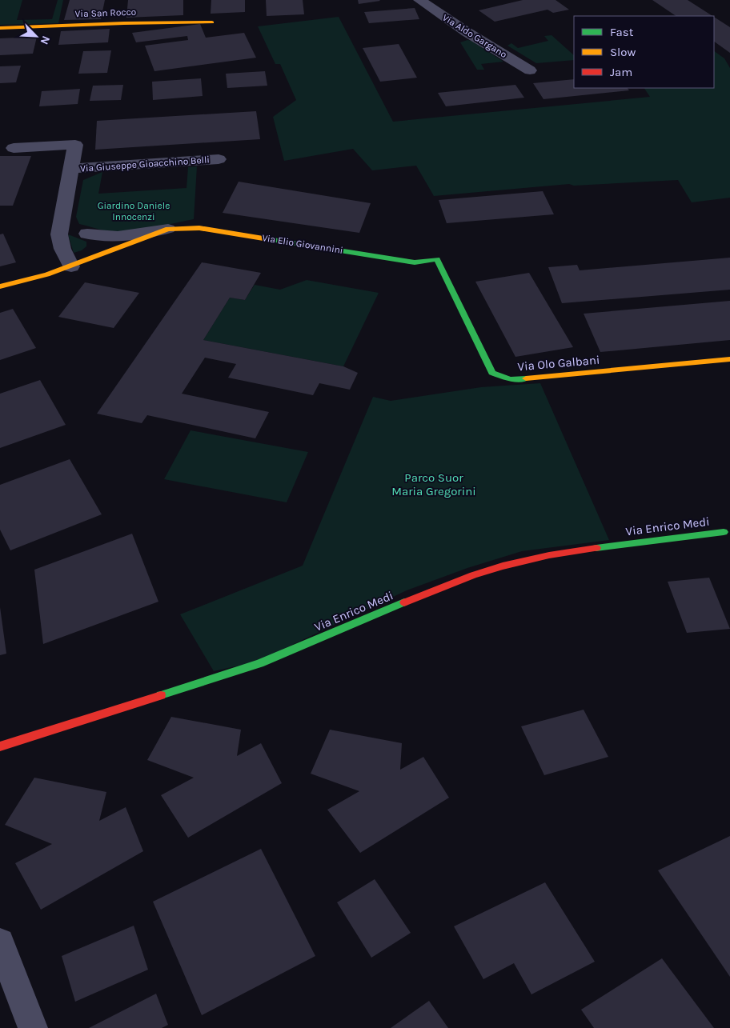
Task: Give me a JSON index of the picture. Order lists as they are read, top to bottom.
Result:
{
  "streets": {
    "street": [
      "Via San Rocco",
      "Via Aldo Gargano",
      "Via Giuseppe Gioacchino Belli",
      "Via Elio Giovannini",
      "Via Olo Galbani",
      "Via Enrico Medi"
    ]
  },
  "crossings": [
    ["Via Elio Giovannini", "Via Olo Galbani"]
  ],
  "parks": ["Giardino Daniele Innocenzi", "Parco Suor Maria Gregorini"],
  "legend": ["Fast", "Slow", "Jam"],
  "north": "bottom right"
}
